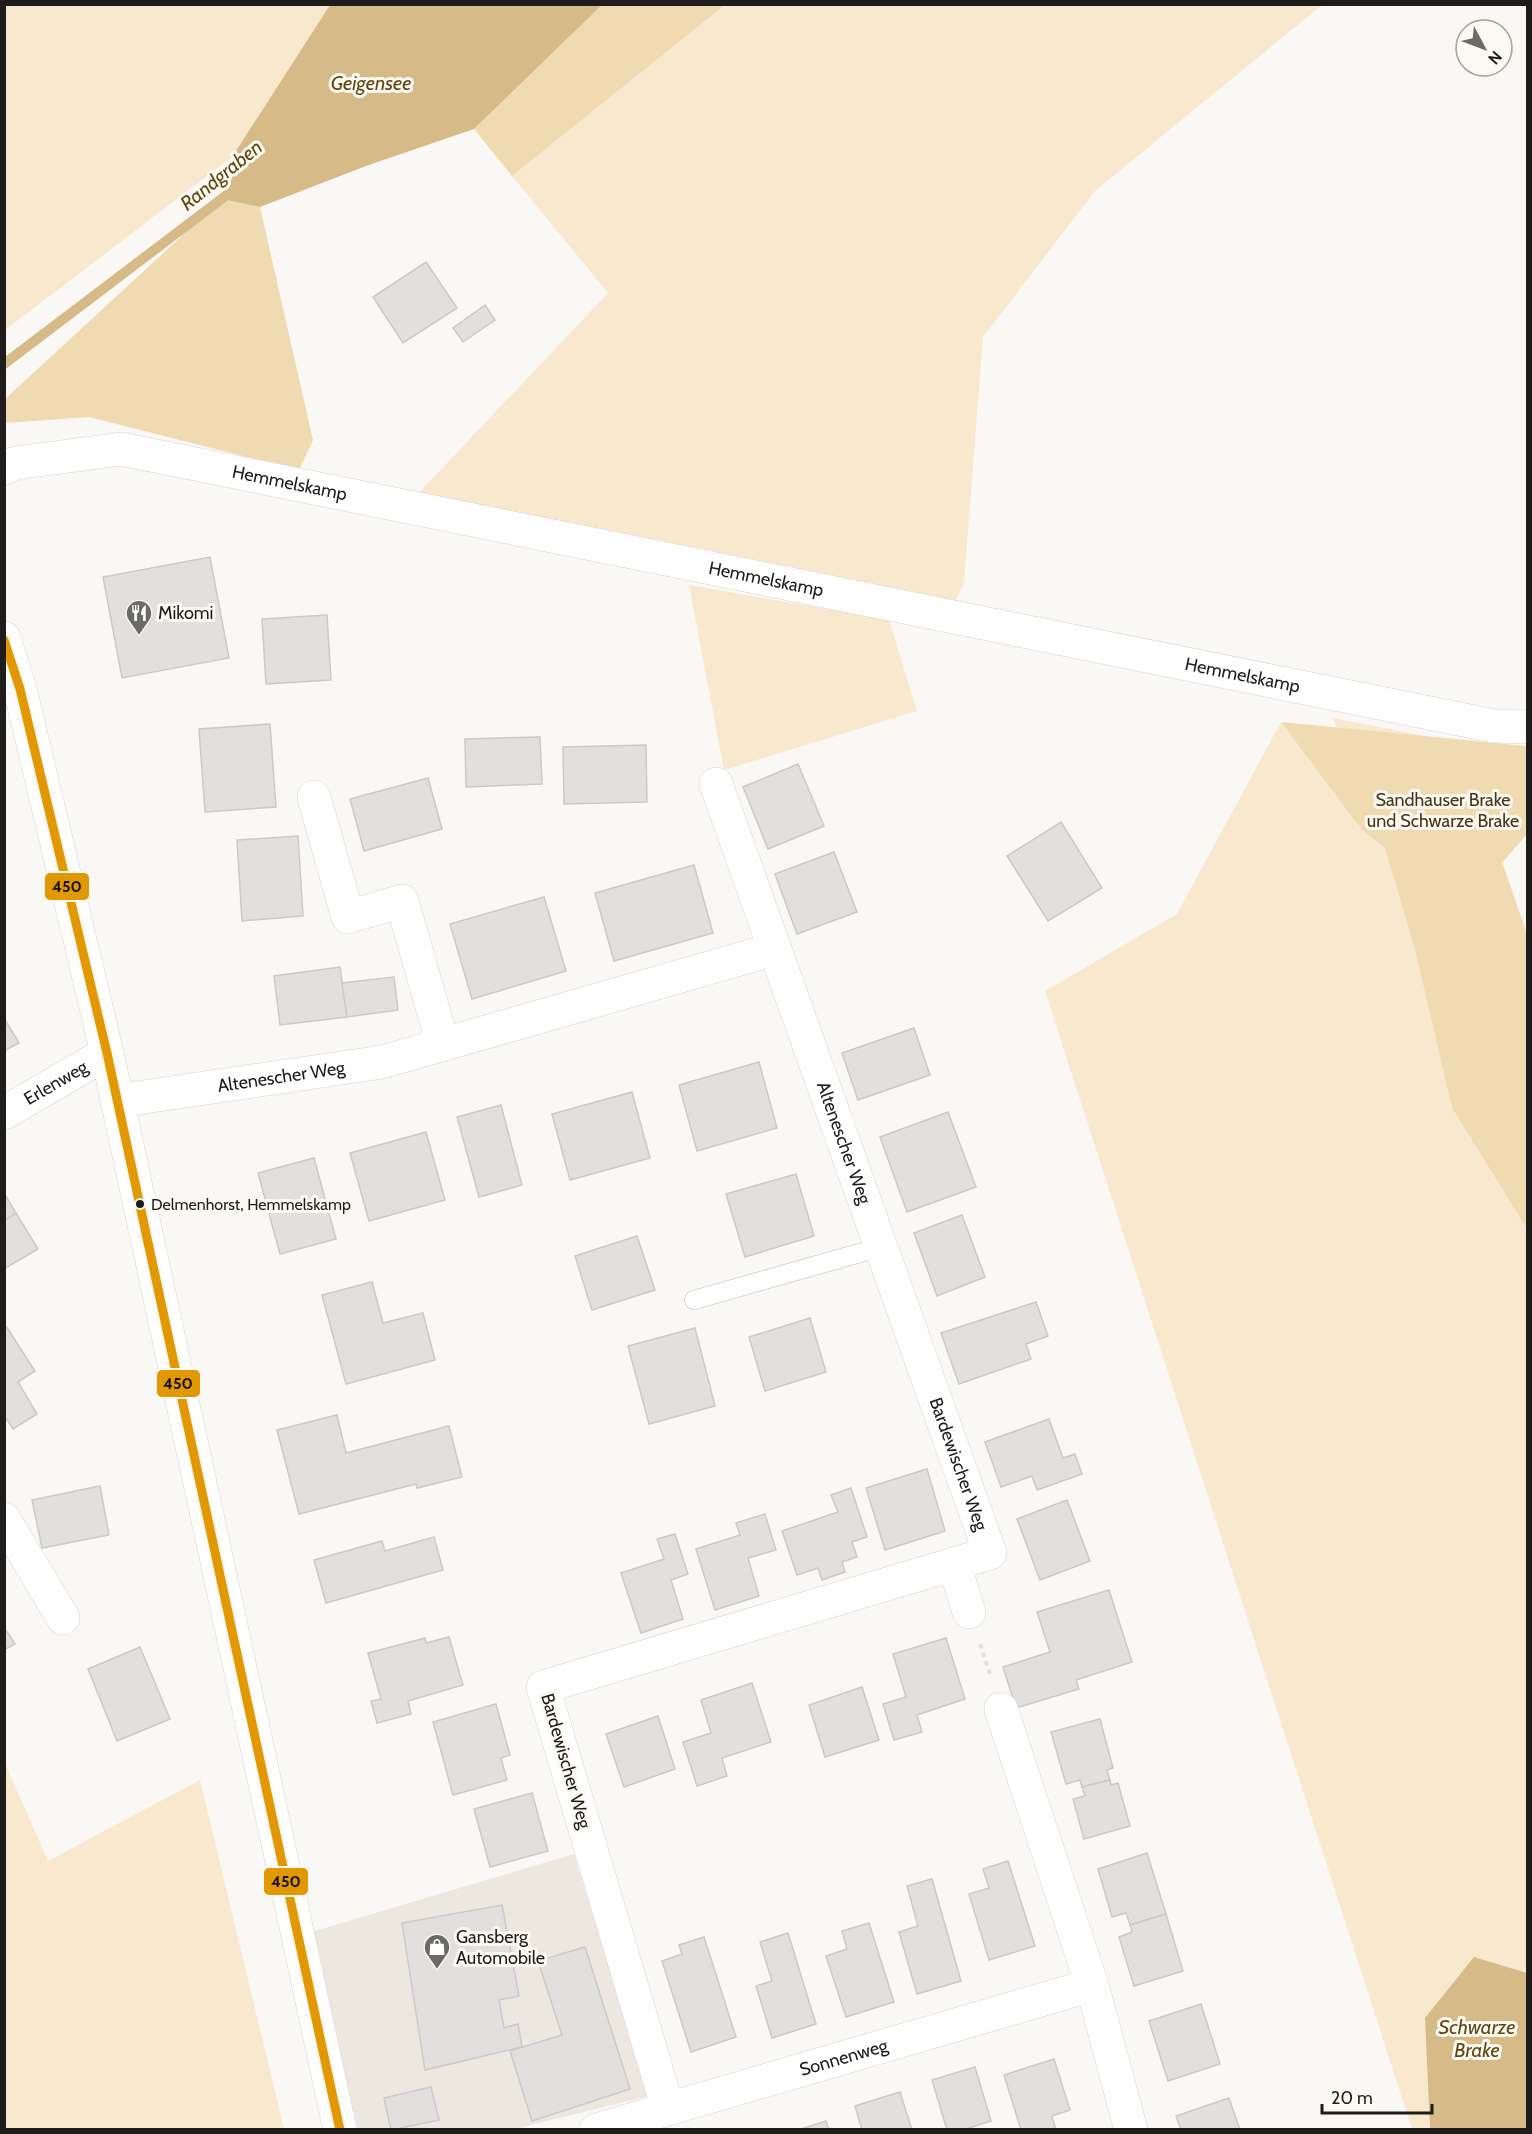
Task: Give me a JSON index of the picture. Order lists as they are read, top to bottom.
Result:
{
  "streets": {
    "street": [
      "Hemmelskamp",
      "Altenescher Weg",
      "Erlenweg",
      "Bardewischer Weg",
      "Sonnenweg"
    ]
  },
  "crossings": [
    ["Altenescher Weg", "Bardewischer Weg"],
    ["Bardewischer Weg", "Sonnenweg"]
  ],
  "water": ["Geigensee", "Randgraben", "Schwarze Brake"],
  "parks": ["Sandhauser Brake und Schwarze Brake"],
  "places": {
    "restaurant": ["Mikomi"],
    "other": ["Delmenhorst, Hemmelskamp"],
    "shop": ["Gansberg Automobile"]
  },
  "lines": ["transit line 450"],
  "scale_bar": "20 m",
  "north": "bottom right"
}
